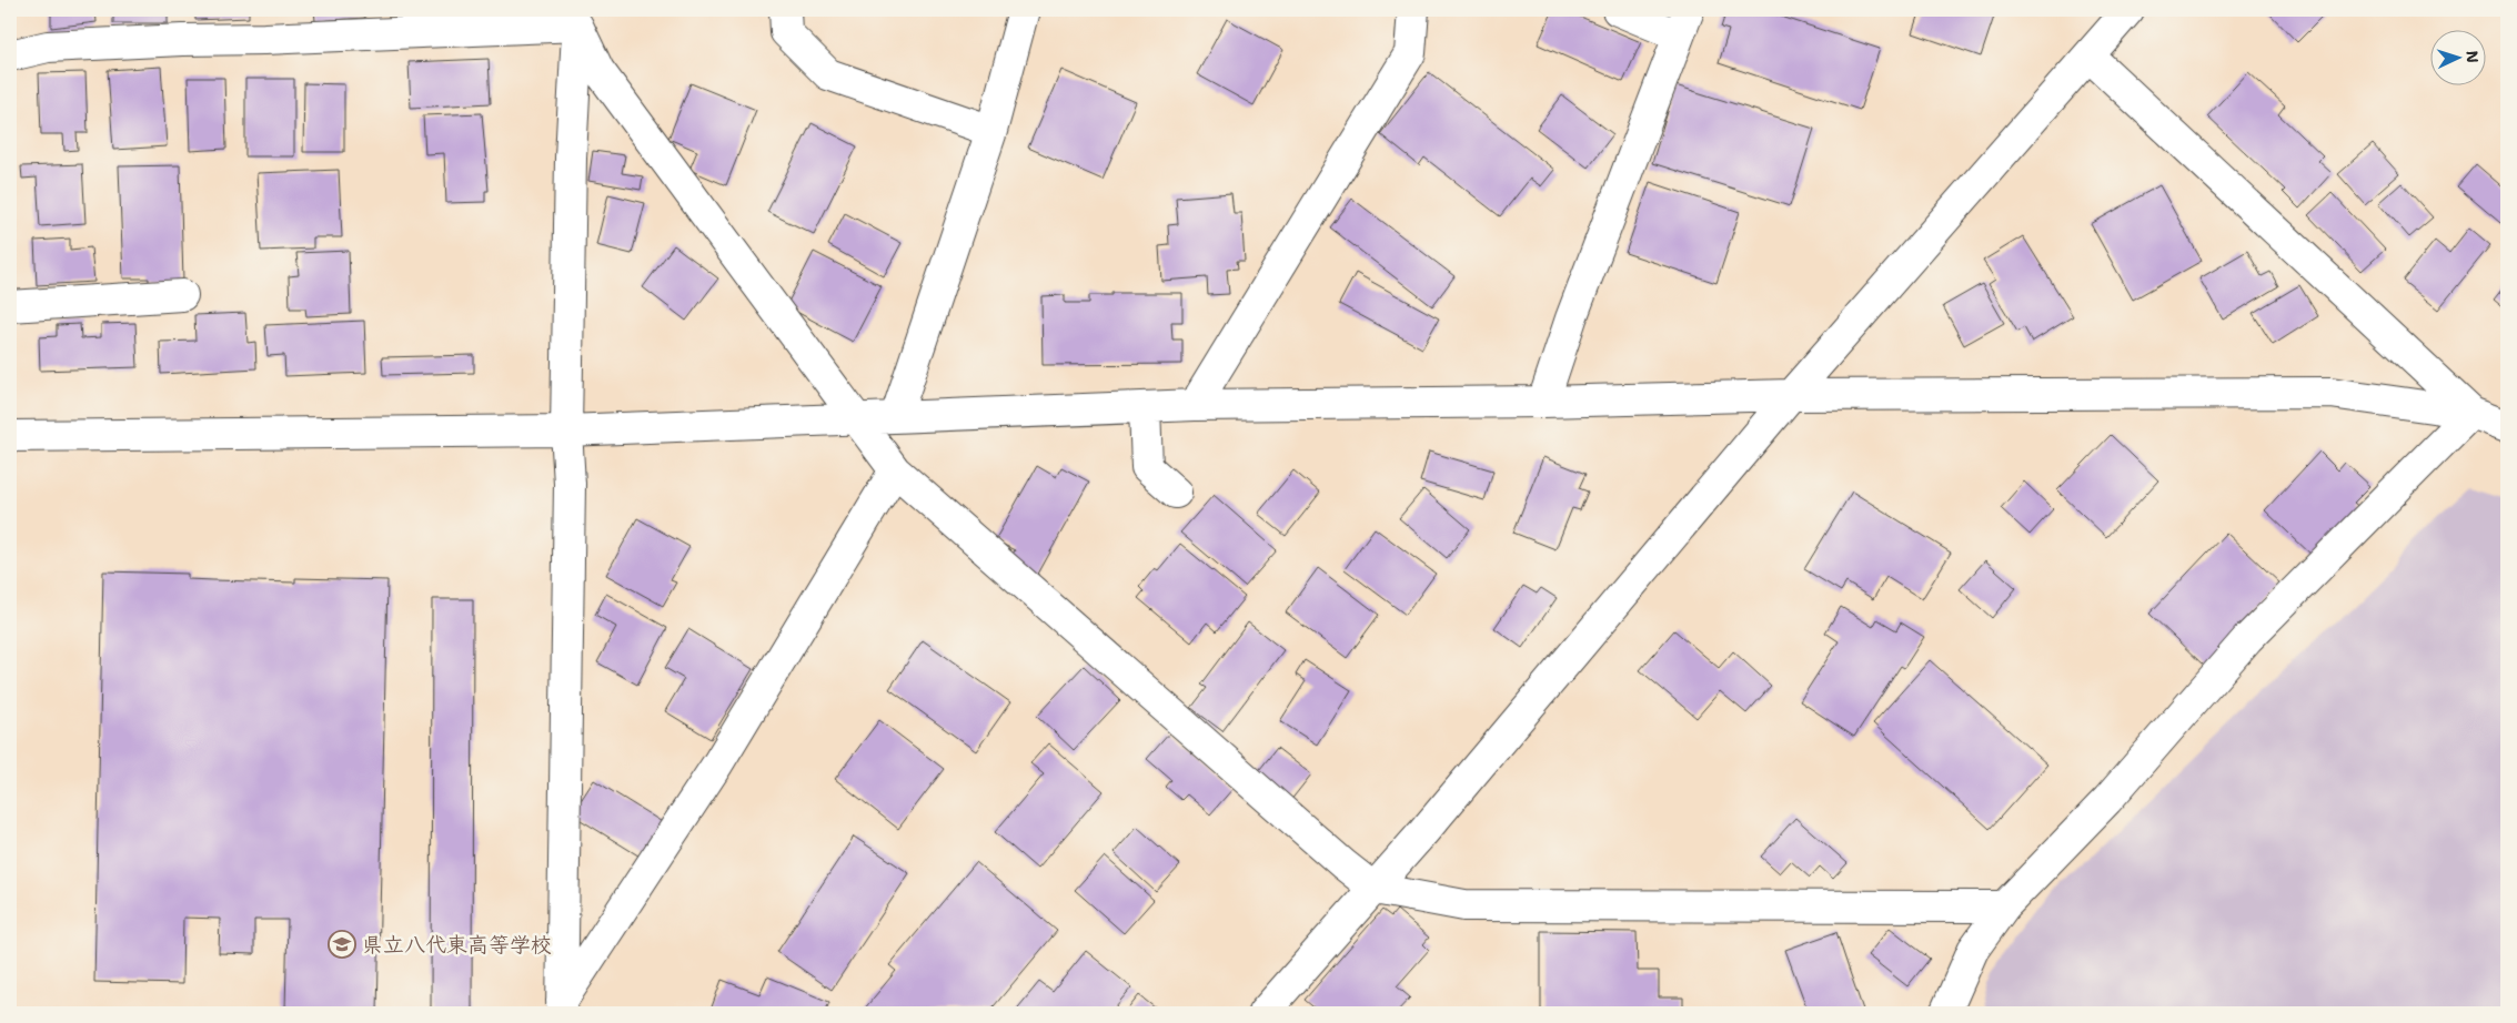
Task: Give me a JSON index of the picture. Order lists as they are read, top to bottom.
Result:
{
  "places": {
    "school or university": ["県立八代東高等学校"]
  },
  "north": "right"
}
